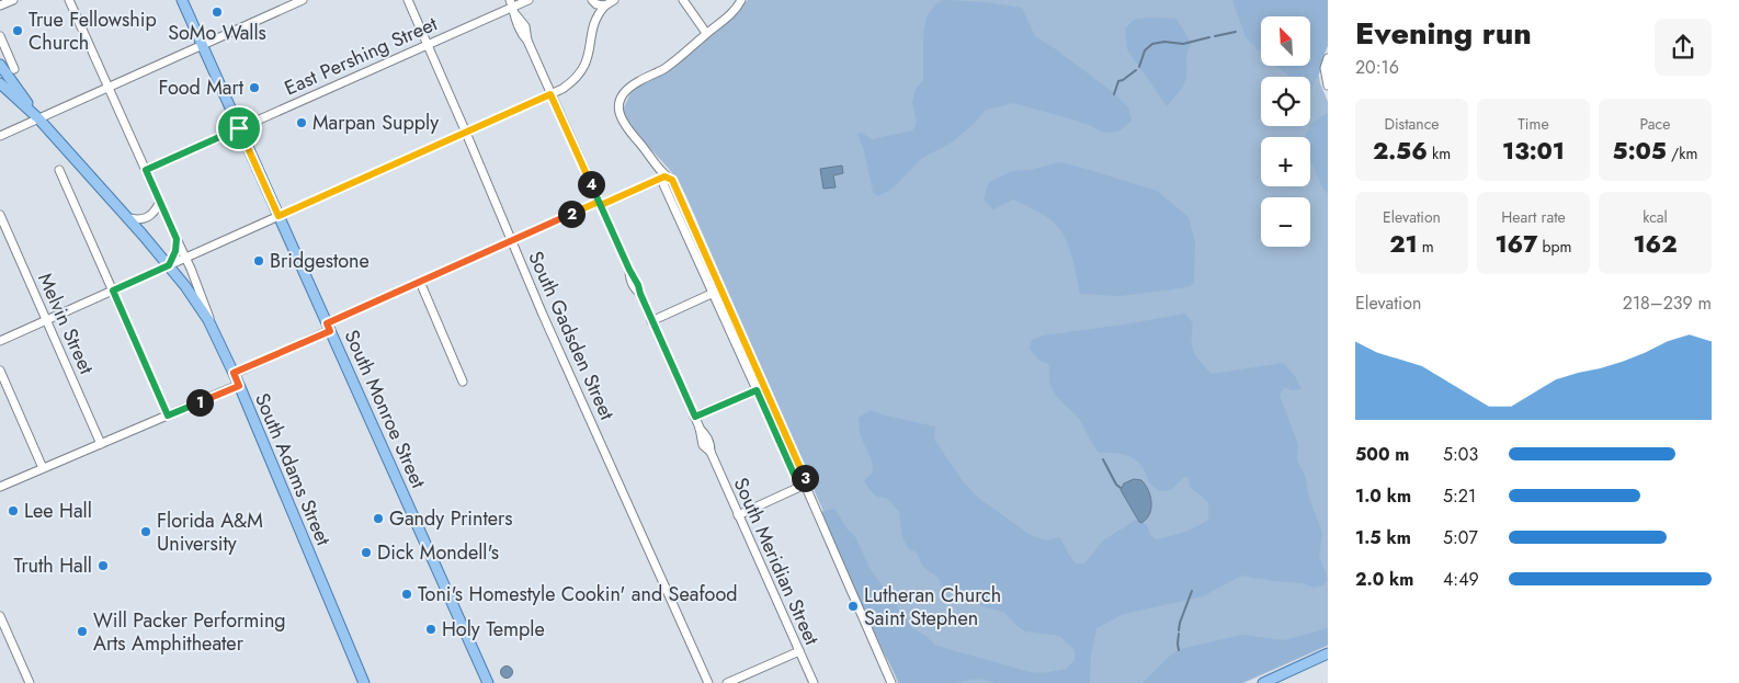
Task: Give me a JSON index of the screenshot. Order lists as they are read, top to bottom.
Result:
{
  "streets": {
    "main road": ["South Monroe Street", "South Adams Street"],
    "street": [
      "East Pershing Street",
      "Melvin Street",
      "South Gadsden Street",
      "South Meridian Street"
    ]
  },
  "crossings": [
    ["East Pershing Street", "South Gadsden Street"],
    ["East Pershing Street", "South Monroe Street"],
    ["East Pershing Street", "South Adams Street"],
    ["East Pershing Street", "South Meridian Street"]
  ],
  "places": [
    "SoMo Walls",
    "True Fellowship Church",
    "Food Mart",
    "Marpan Supply",
    "Bridgestone",
    "Lee Hall",
    "Gandy Printers",
    "Florida A&M University",
    "Dick Mondell's",
    "Truth Hall",
    "Toni's Homestyle Cookin' and Seafood",
    "Lutheran Church Saint Stephen",
    "Holy Temple",
    "Will Packer Performing Arts Amphitheater"
  ],
  "north": "top left",
  "page": {
    "heading": ["Evening run", "20:16"],
    "map_buttons": ["+", "−"],
    "stats": [
      ["Distance", "2.56 km"],
      ["Time", "13:01"],
      ["Pace", "5:05 /km"],
      ["Elevation", "21 m"],
      ["Heart rate", "167 bpm"],
      ["kcal", "162"]
    ],
    "pins": [
      "4",
      "2",
      "1",
      "3"
    ],
    "chart": ["Elevation", "218–239 m"],
    "list": [
      {
        "name": "500 m",
        "note": "5:03"
      },
      {
        "name": "1.0 km",
        "note": "5:21"
      },
      {
        "name": "1.5 km",
        "note": "5:07"
      },
      {
        "name": "2.0 km",
        "note": "4:49"
      }
    ]
  }
}
